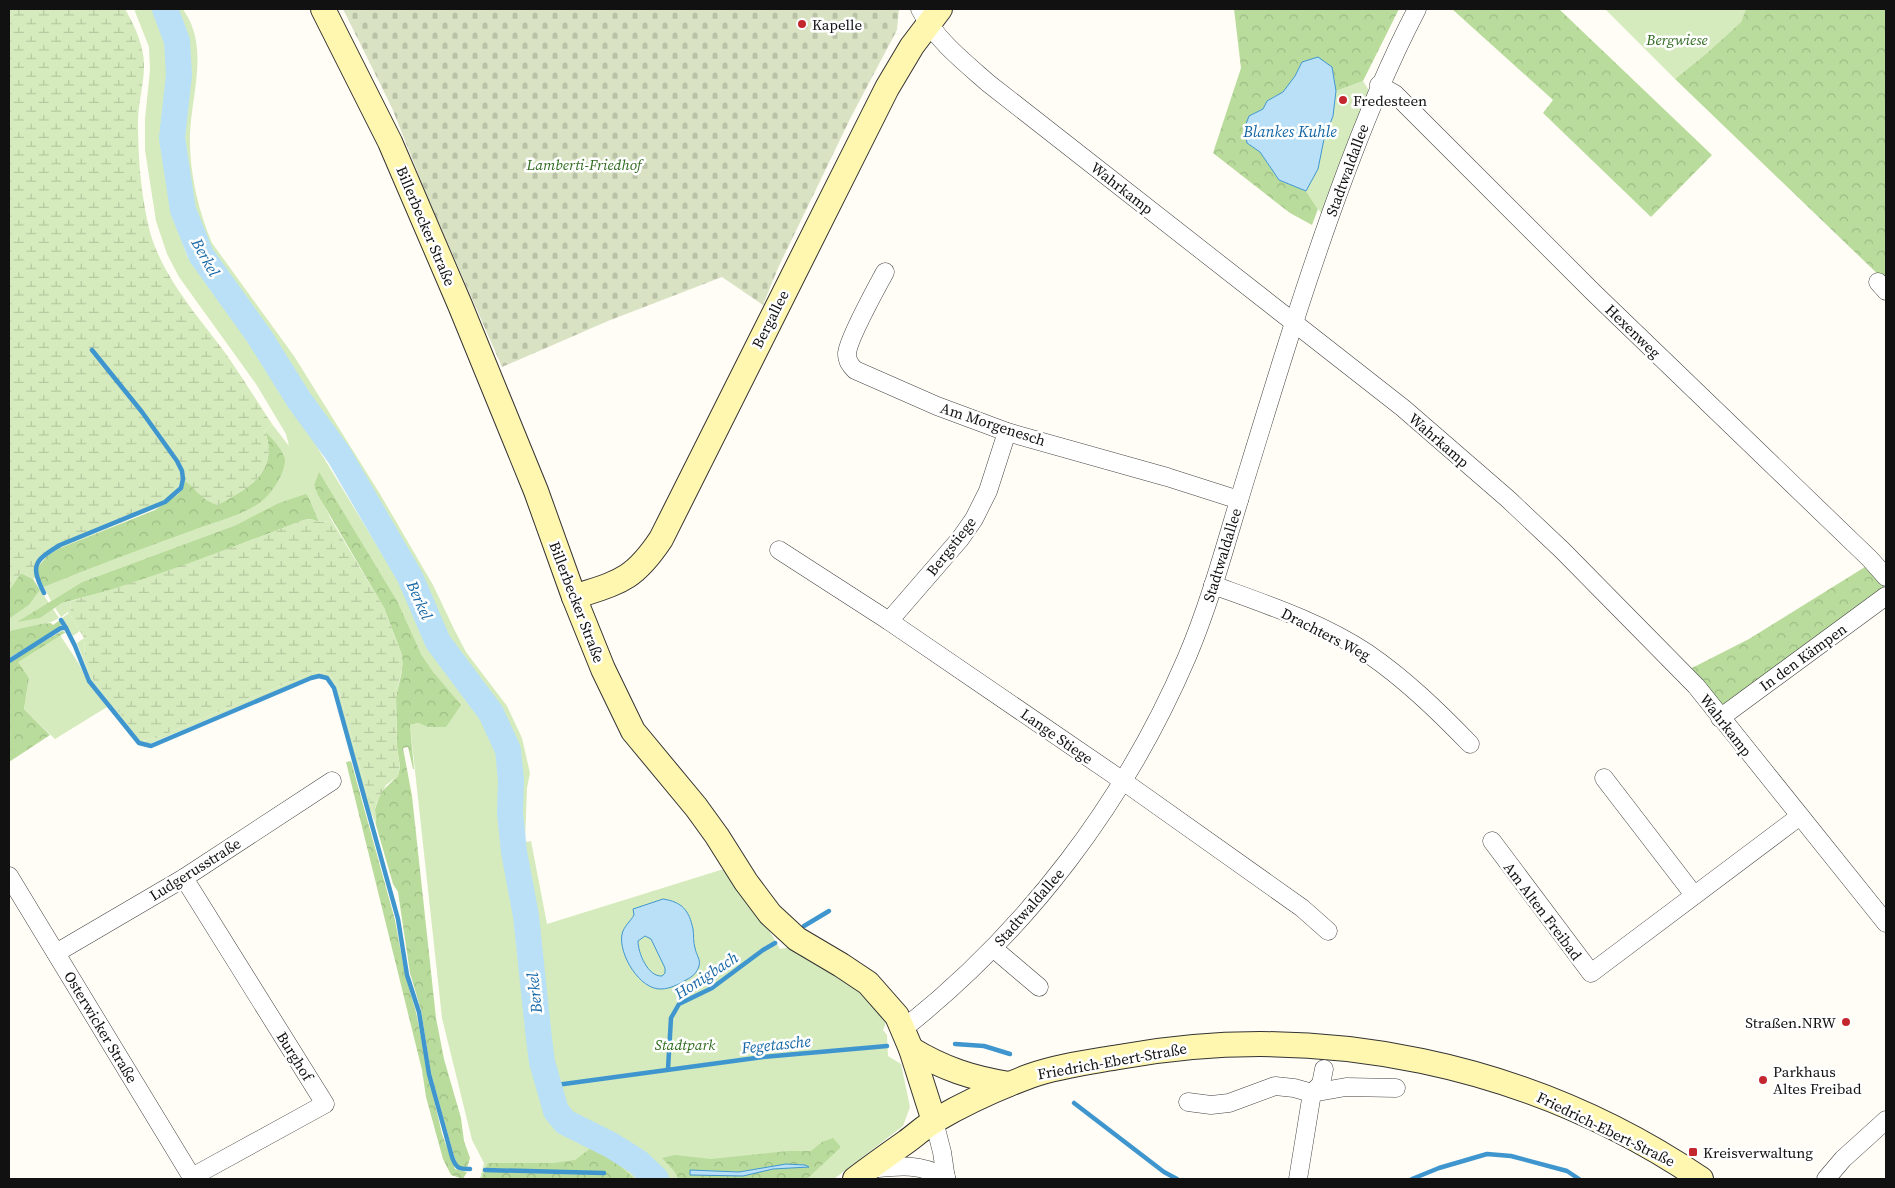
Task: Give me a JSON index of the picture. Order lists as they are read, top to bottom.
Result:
{
  "streets": {
    "street": [
      "Stadtwaldallee",
      "Wahrkamp",
      "Billerbecker Straße",
      "Bergallee",
      "Hexenweg",
      "Am Morgenesch",
      "Bergstiege",
      "Drachters Weg",
      "In den Kämpen",
      "Lange Stiege",
      "Ludgerusstraße",
      "Am Alten Freibad",
      "Osterwicker Straße",
      "Burghof",
      "Friedrich-Ebert-Straße"
    ]
  },
  "crossings": [
    ["Stadtwaldallee", "Wahrkamp"],
    ["Stadtwaldallee", "Billerbecker Straße"],
    ["Stadtwaldallee", "Hexenweg"],
    ["Stadtwaldallee", "Am Morgenesch"],
    ["Stadtwaldallee", "Drachters Weg"],
    ["Stadtwaldallee", "Lange Stiege"],
    ["Wahrkamp", "Bergallee"],
    ["Wahrkamp", "In den Kämpen"],
    ["Wahrkamp", "Am Alten Freibad"],
    ["Billerbecker Straße", "Bergallee"],
    ["Billerbecker Straße", "Friedrich-Ebert-Straße"],
    ["Am Morgenesch", "Bergstiege"],
    ["Bergstiege", "Lange Stiege"],
    ["Ludgerusstraße", "Osterwicker Straße"],
    ["Ludgerusstraße", "Burghof"],
    ["Osterwicker Straße", "Burghof"]
  ],
  "water": [
    "Blankes Kuhle",
    "Berkel",
    "Honigbach",
    "Fegetasche"
  ],
  "parks": ["Bergwiese", "Lamberti-Friedhof", "Stadtpark"],
  "places": {
    "other": [
      "Kapelle",
      "Fredesteen",
      "Straßen.NRW",
      "Parkhaus Altes Freibad"
    ],
    "transit": ["Kreisverwaltung"]
  }
}
